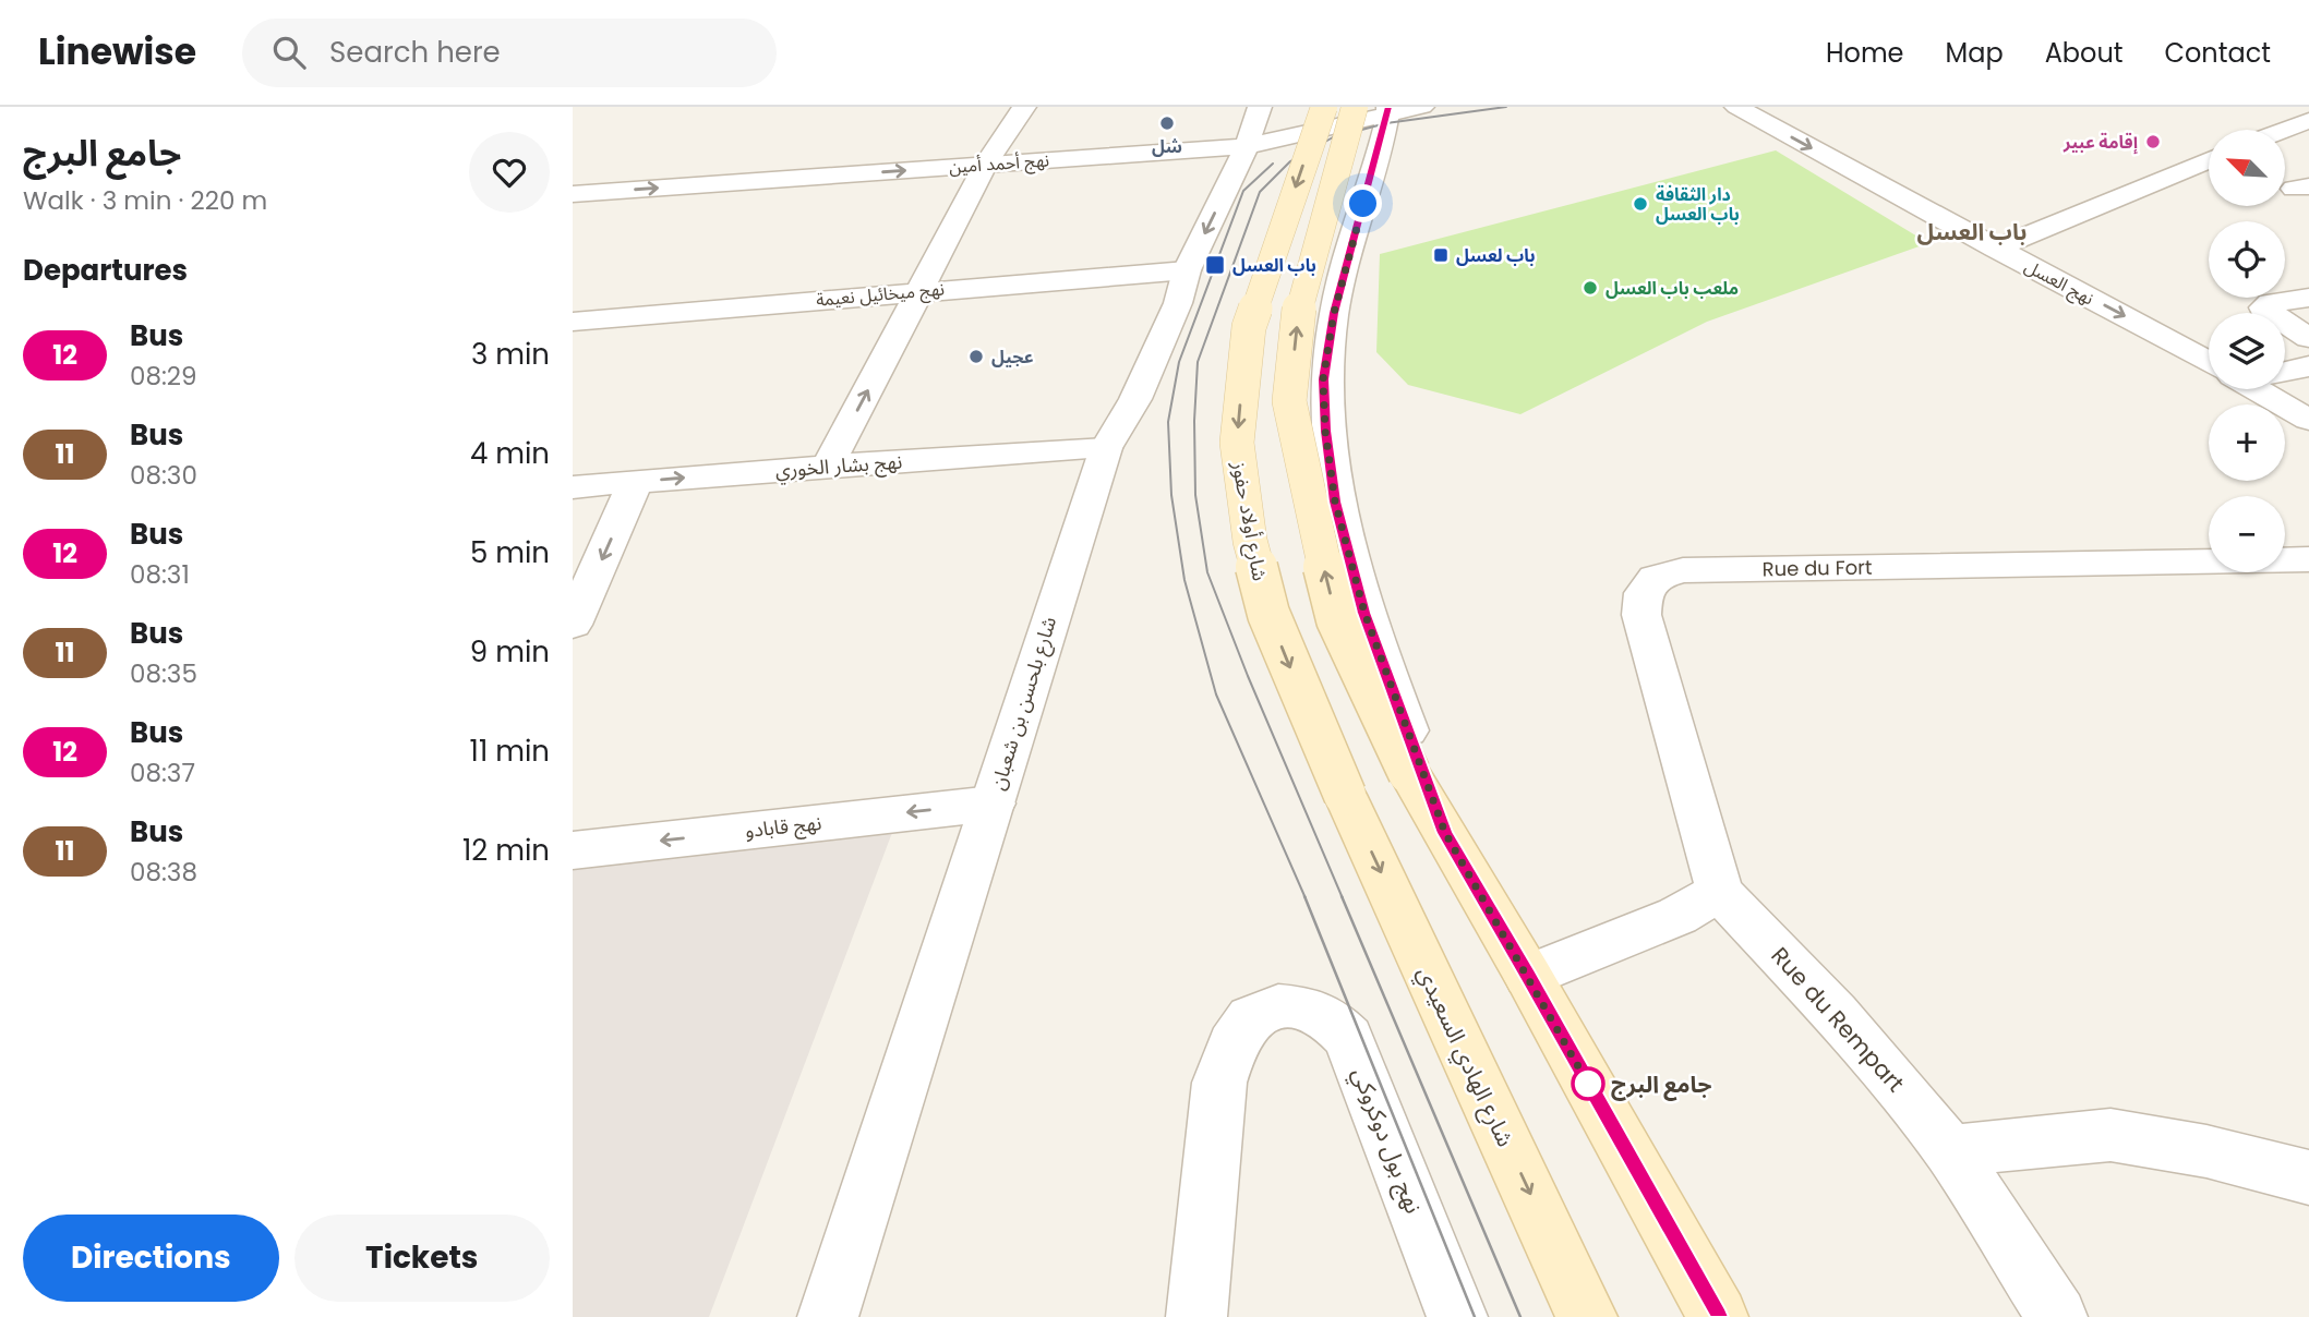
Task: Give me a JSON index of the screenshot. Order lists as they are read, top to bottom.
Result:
{
  "streets": {
    "main road": ["شارع أولاد حفوز", "شارع الهادي السعيدي"],
    "street": [
      "نهج أحمد أمين",
      "نهج العسل",
      "نهج ميخائيل نعيمة",
      "نهج بشار الخوري",
      "Rue du Fort",
      "شارع بلحسن بن شعبان",
      "نهج قابادو",
      "Rue du Rempart",
      "نهج بول دوكروكي"
    ]
  },
  "crossings": [
    ["نهج أحمد أمين", "شارع بلحسن بن شعبان"],
    ["نهج ميخائيل نعيمة", "شارع بلحسن بن شعبان"],
    ["نهج بشار الخوري", "شارع بلحسن بن شعبان"],
    ["شارع أولاد حفوز", "شارع الهادي السعيدي"],
    ["Rue du Fort", "Rue du Rempart"],
    ["شارع بلحسن بن شعبان", "نهج قابادو"]
  ],
  "one_way": [
    "نهج أحمد أمين",
    "نهج العسل",
    "نهج بشار الخوري",
    "نهج قابادو"
  ],
  "districts": ["باب العسل"],
  "places": {
    "other": [
      "شل",
      "إقامة عبير",
      "دار الثقافة باب العسل",
      "ملعب باب العسل",
      "عجيل",
      "جامع البرج"
    ],
    "transit": ["باب لعسل", "باب العسل"]
  },
  "lines": ["bus line 12"],
  "north": "top left",
  "page": {
    "header": "Linewise",
    "search": "Search here",
    "nav": [
      "Home",
      "Map",
      "About",
      "Contact"
    ],
    "heading": [
      ["جامع البرج", "Walk · 3 min · 220 m"],
      "Departures"
    ],
    "map_buttons": ["+", "−"],
    "list": [
      {
        "mark": "12",
        "name": "Bus",
        "note": "08:29",
        "value": "3 min"
      },
      {
        "mark": "11",
        "name": "Bus",
        "note": "08:30",
        "value": "4 min"
      },
      {
        "mark": "12",
        "name": "Bus",
        "note": "08:31",
        "value": "5 min"
      },
      {
        "mark": "11",
        "name": "Bus",
        "note": "08:35",
        "value": "9 min"
      },
      {
        "mark": "12",
        "name": "Bus",
        "note": "08:37",
        "value": "11 min"
      },
      {
        "mark": "11",
        "name": "Bus",
        "note": "08:38",
        "value": "12 min"
      }
    ],
    "buttons": ["Directions", "Tickets"]
  }
}
